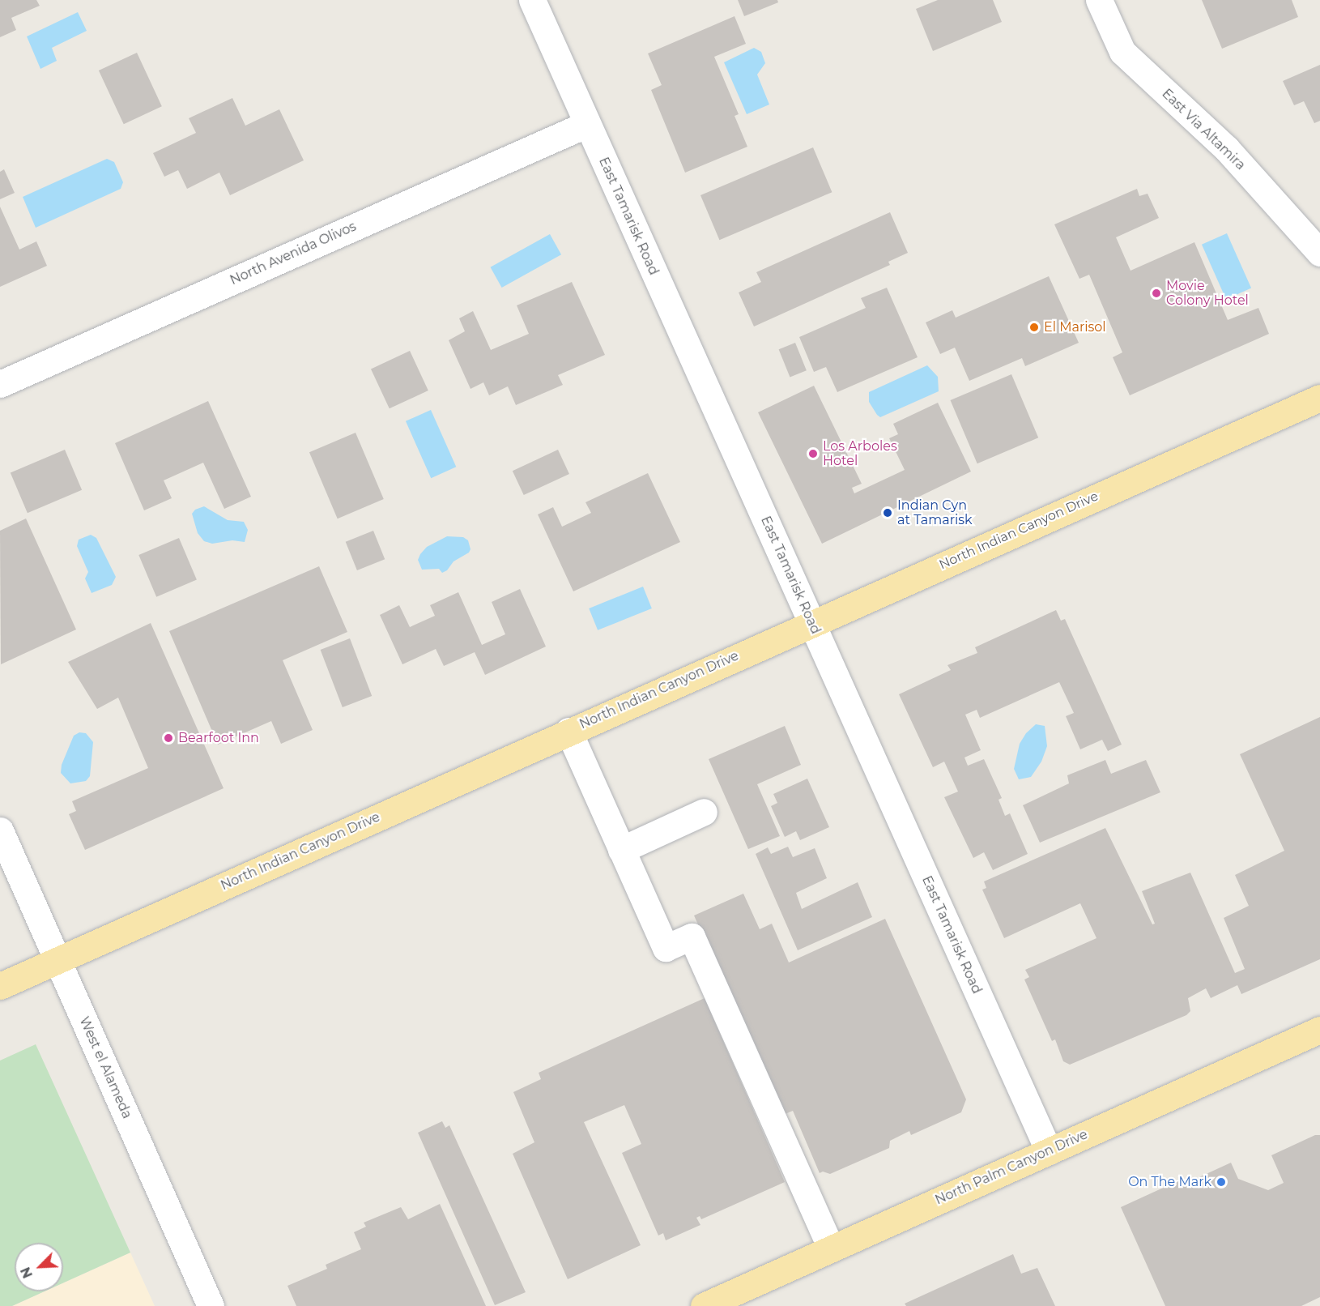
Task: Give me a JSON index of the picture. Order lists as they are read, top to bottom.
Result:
{
  "streets": {
    "main road": ["North Indian Canyon Drive", "North Palm Canyon Drive"],
    "street": [
      "East Via Altamira",
      "East Tamarisk Road",
      "North Avenida Olivos",
      "West el Alameda"
    ]
  },
  "crossings": [
    ["East Tamarisk Road", "North Avenida Olivos"],
    ["East Tamarisk Road", "North Indian Canyon Drive"],
    ["East Tamarisk Road", "North Palm Canyon Drive"],
    ["North Indian Canyon Drive", "West el Alameda"]
  ],
  "places": [
    "Movie Colony Hotel",
    "El Marisol",
    "Los Arboles Hotel",
    "Indian Cyn at Tamarisk",
    "Bearfoot Inn",
    "On The Mark"
  ],
  "north": "bottom left"
}
